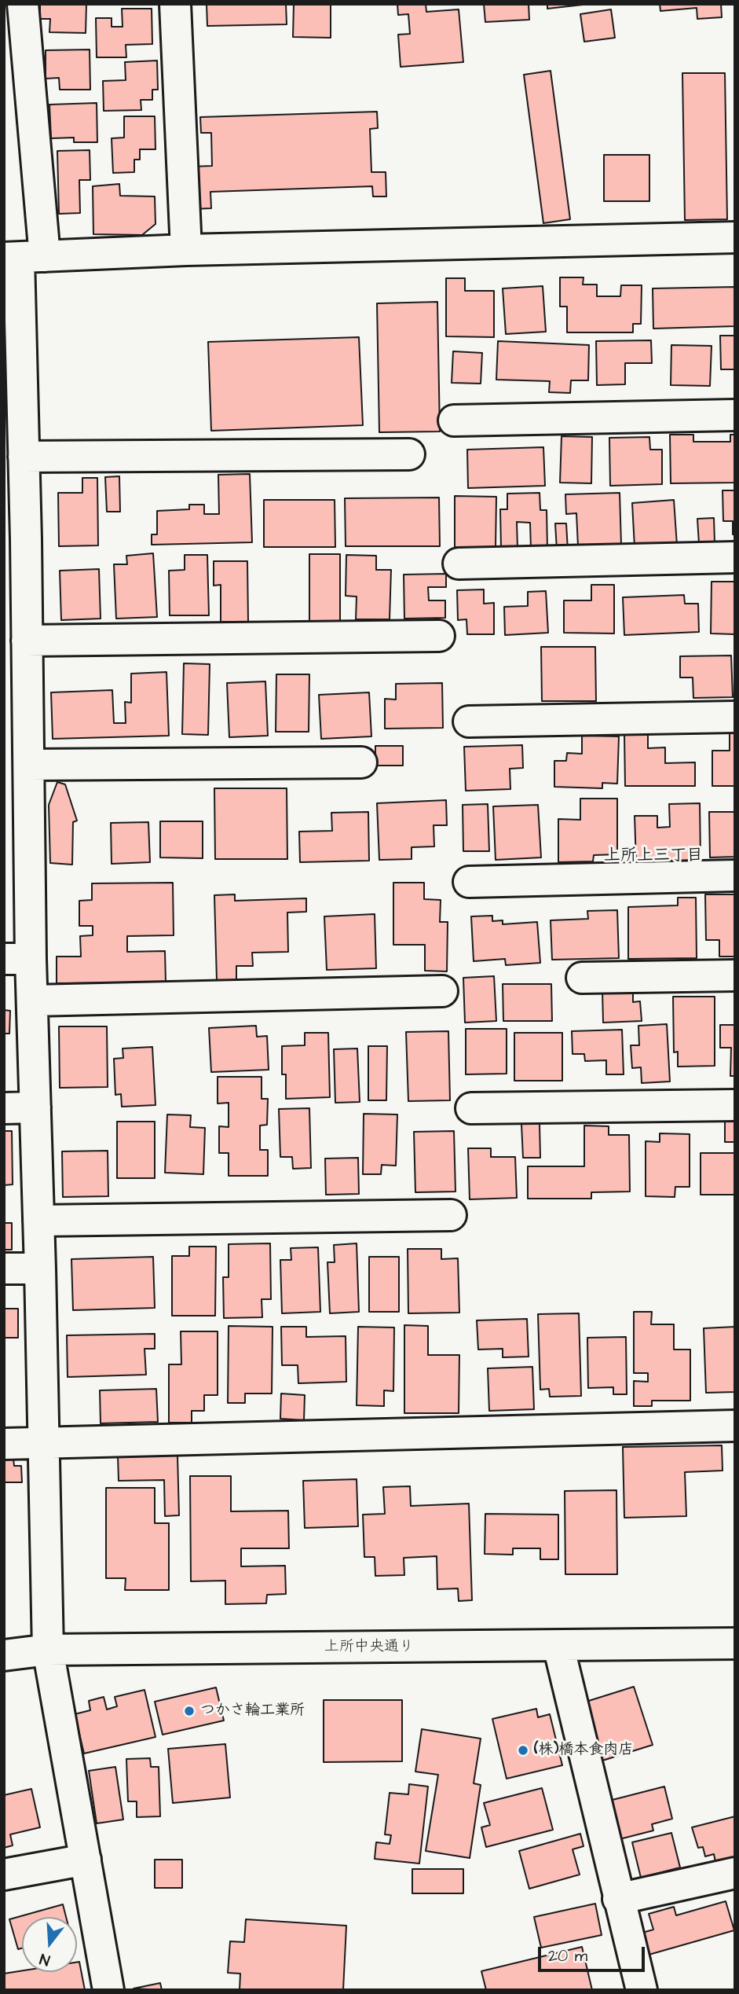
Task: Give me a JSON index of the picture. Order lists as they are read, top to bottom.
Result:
{
  "streets": {
    "street": ["上所中央通り"]
  },
  "districts": ["上所上三丁目"],
  "places": ["つかさ輪工業所", "(株)橋本食肉店"],
  "scale_bar": "20 m",
  "north": "bottom"
}
